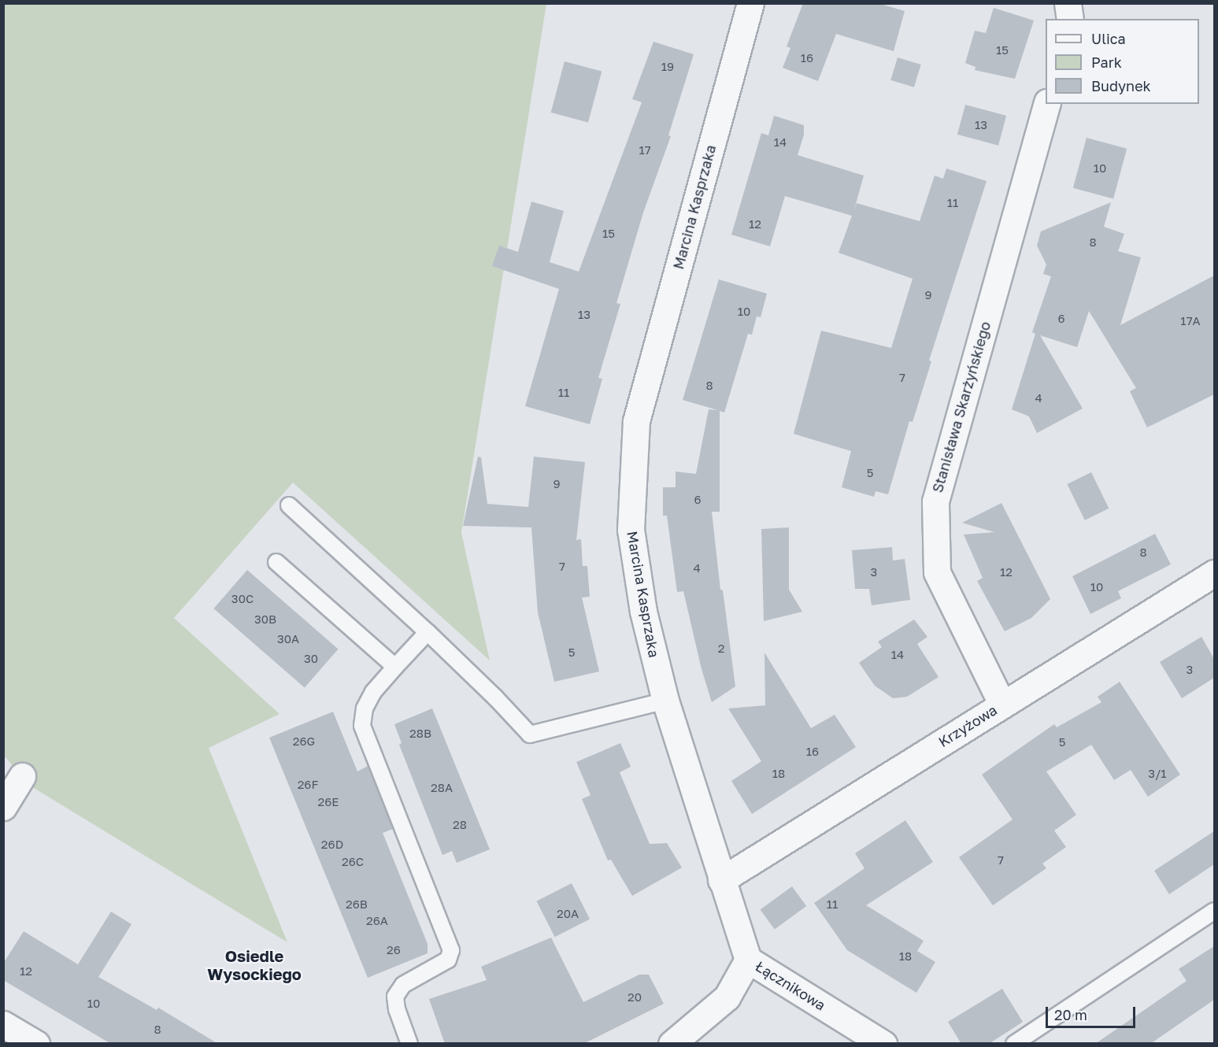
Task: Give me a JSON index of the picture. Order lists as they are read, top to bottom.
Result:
{
  "streets": {
    "street": [
      "Marcina Kasprzaka",
      "Stanisława Skarżyńskiego",
      "Krzyżowa",
      "Łącznikowa"
    ]
  },
  "crossings": [
    ["Marcina Kasprzaka", "Krzyżowa"],
    ["Marcina Kasprzaka", "Łącznikowa"],
    ["Stanisława Skarżyńskiego", "Krzyżowa"]
  ],
  "districts": ["Osiedle Wysockiego"],
  "house_numbers": [
    "15",
    "16",
    "19",
    "13",
    "14",
    "17",
    "10",
    "11",
    "12",
    "15",
    "8",
    "9",
    "10",
    "13",
    "6",
    "17A",
    "7",
    "8",
    "11",
    "4",
    "5",
    "9",
    "6",
    "8",
    "7",
    "4",
    "3",
    "12",
    "10",
    "30C",
    "30B",
    "30A",
    "2",
    "5",
    "14",
    "30",
    "3",
    "28B",
    "26G",
    "5",
    "16",
    "18",
    "3/1",
    "26F",
    "28A",
    "26E",
    "28",
    "26D",
    "7",
    "26C",
    "26B",
    "11",
    "20A",
    "26A",
    "26",
    "18",
    "12",
    "20",
    "10",
    "8"
  ],
  "legend": ["Ulica", "Park", "Budynek"],
  "scale_bar": "20 m"
}
